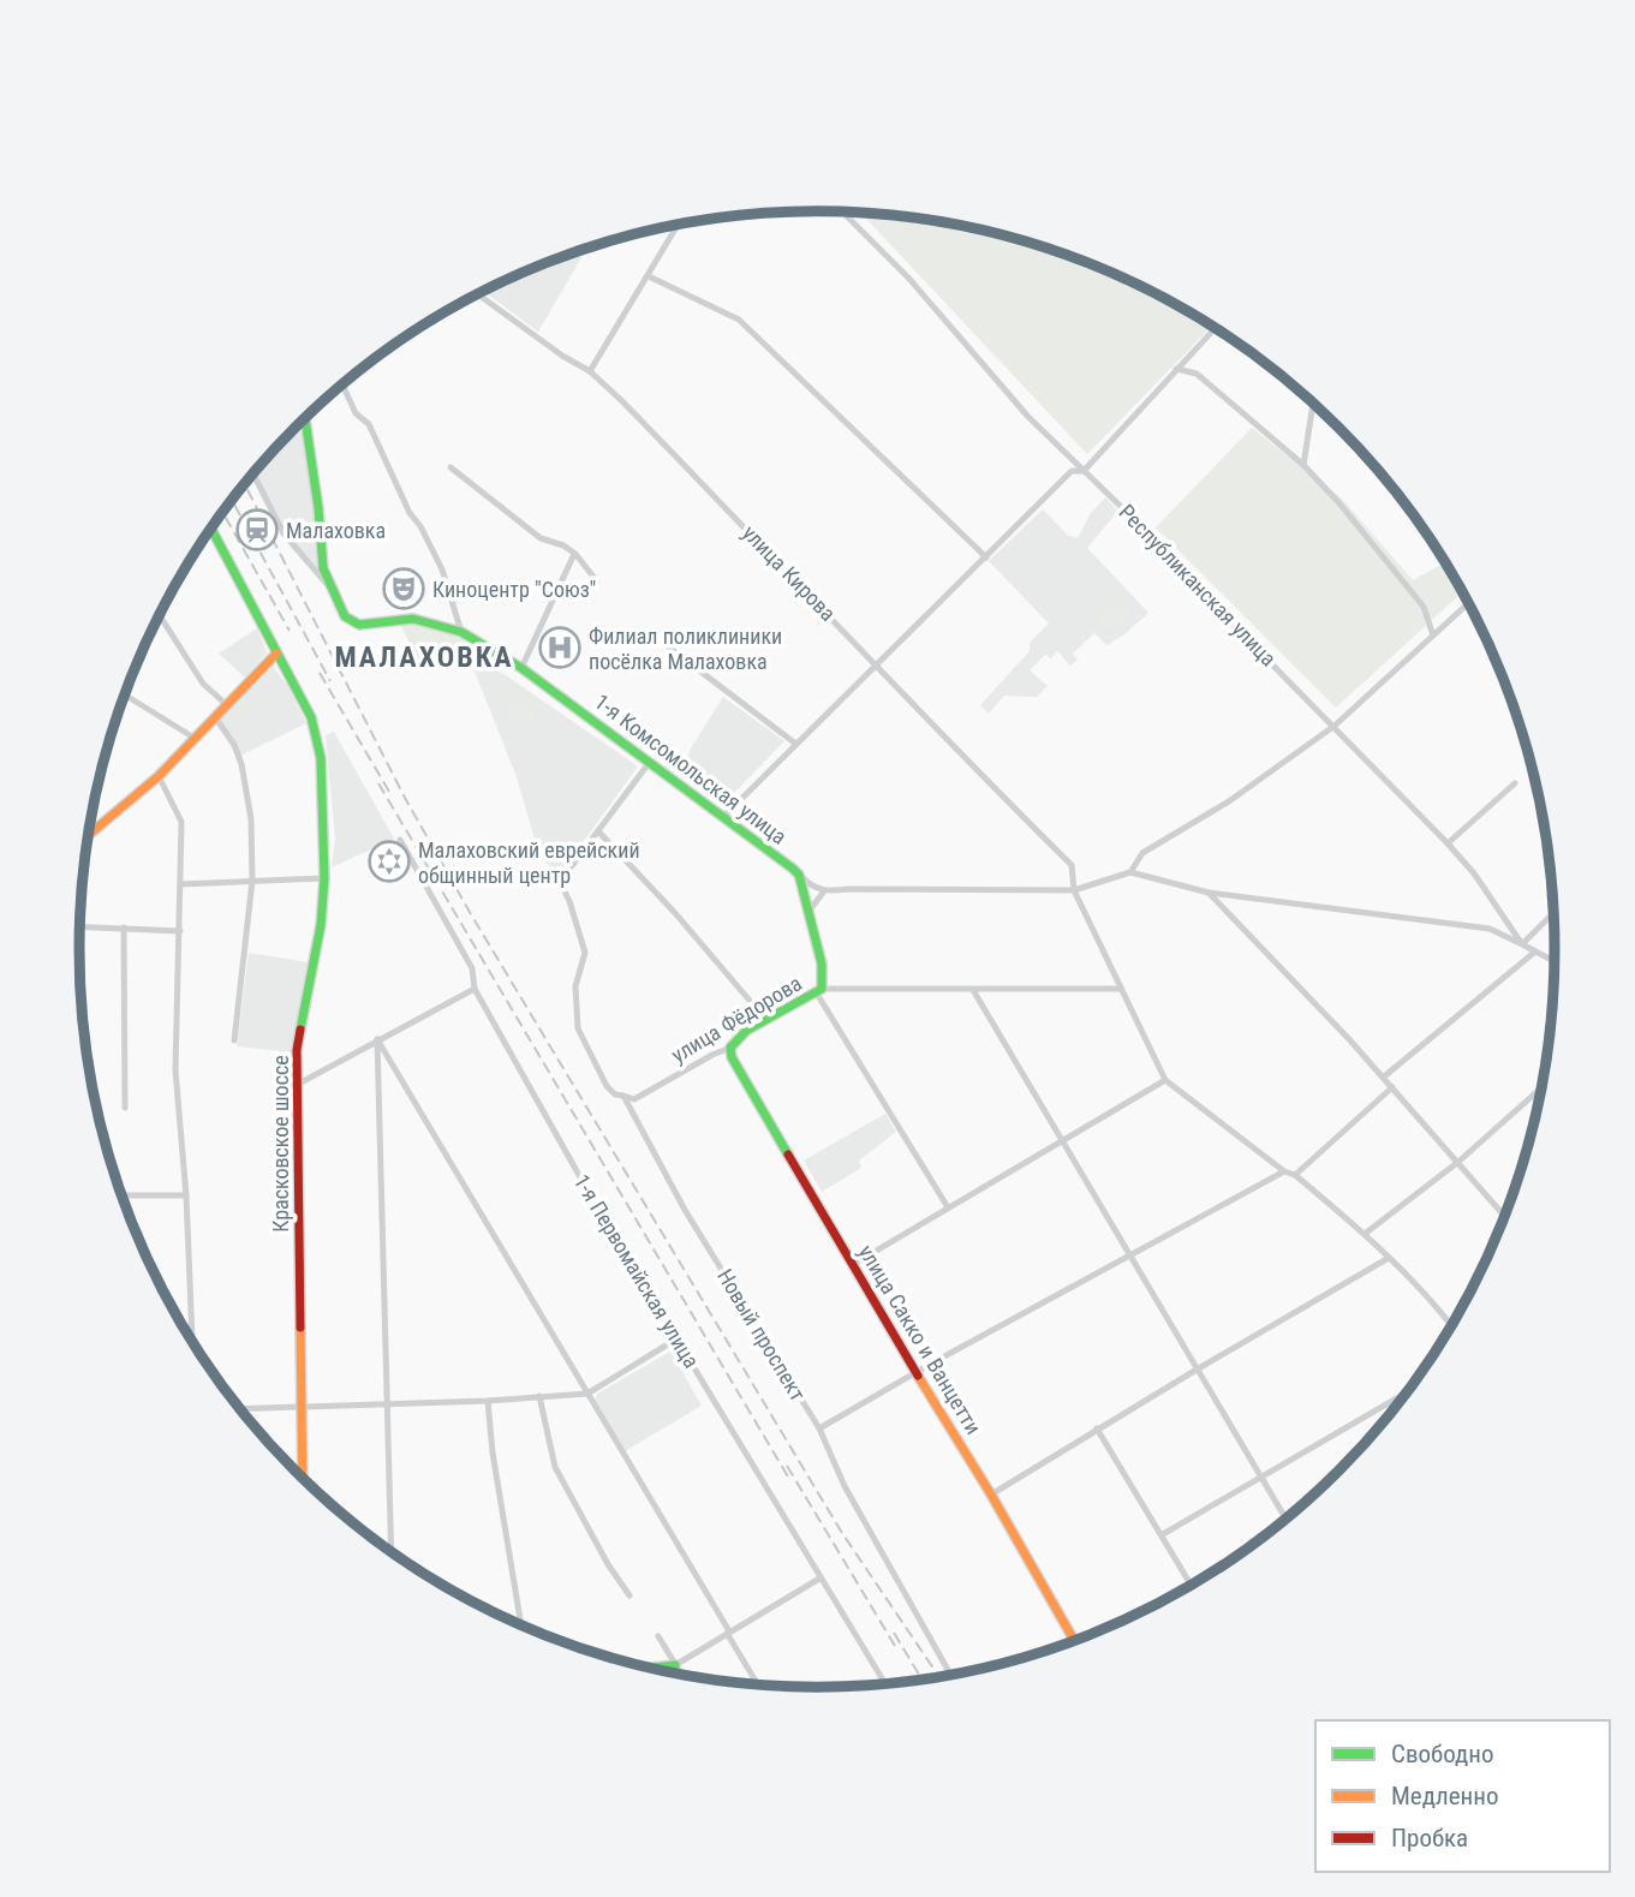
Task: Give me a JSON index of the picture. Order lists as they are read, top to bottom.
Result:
{
  "streets": {
    "main road": [
      "1-я Комсомольская улица",
      "улица Фёдорова",
      "Красковское шоссе",
      "улица Сакко и Ванцетти"
    ],
    "street": [
      "улица Кирова",
      "Республиканская улица",
      "1-я Первомайская улица",
      "Новый проспект"
    ]
  },
  "crossings": [
    ["улица Фёдорова", "Новый проспект"],
    ["улица Фёдорова", "улица Сакко и Ванцетти"]
  ],
  "districts": ["МАЛАХОВКА"],
  "places": {
    "station": ["Малаховка"],
    "theatre": ["Киноцентр \"Союз\""],
    "hospital": ["Филиал поликлиники посёлка Малаховка"],
    "synagogue": ["Малаховский еврейский общинный центр"]
  },
  "legend": ["Свободно", "Медленно", "Пробка"]
}
